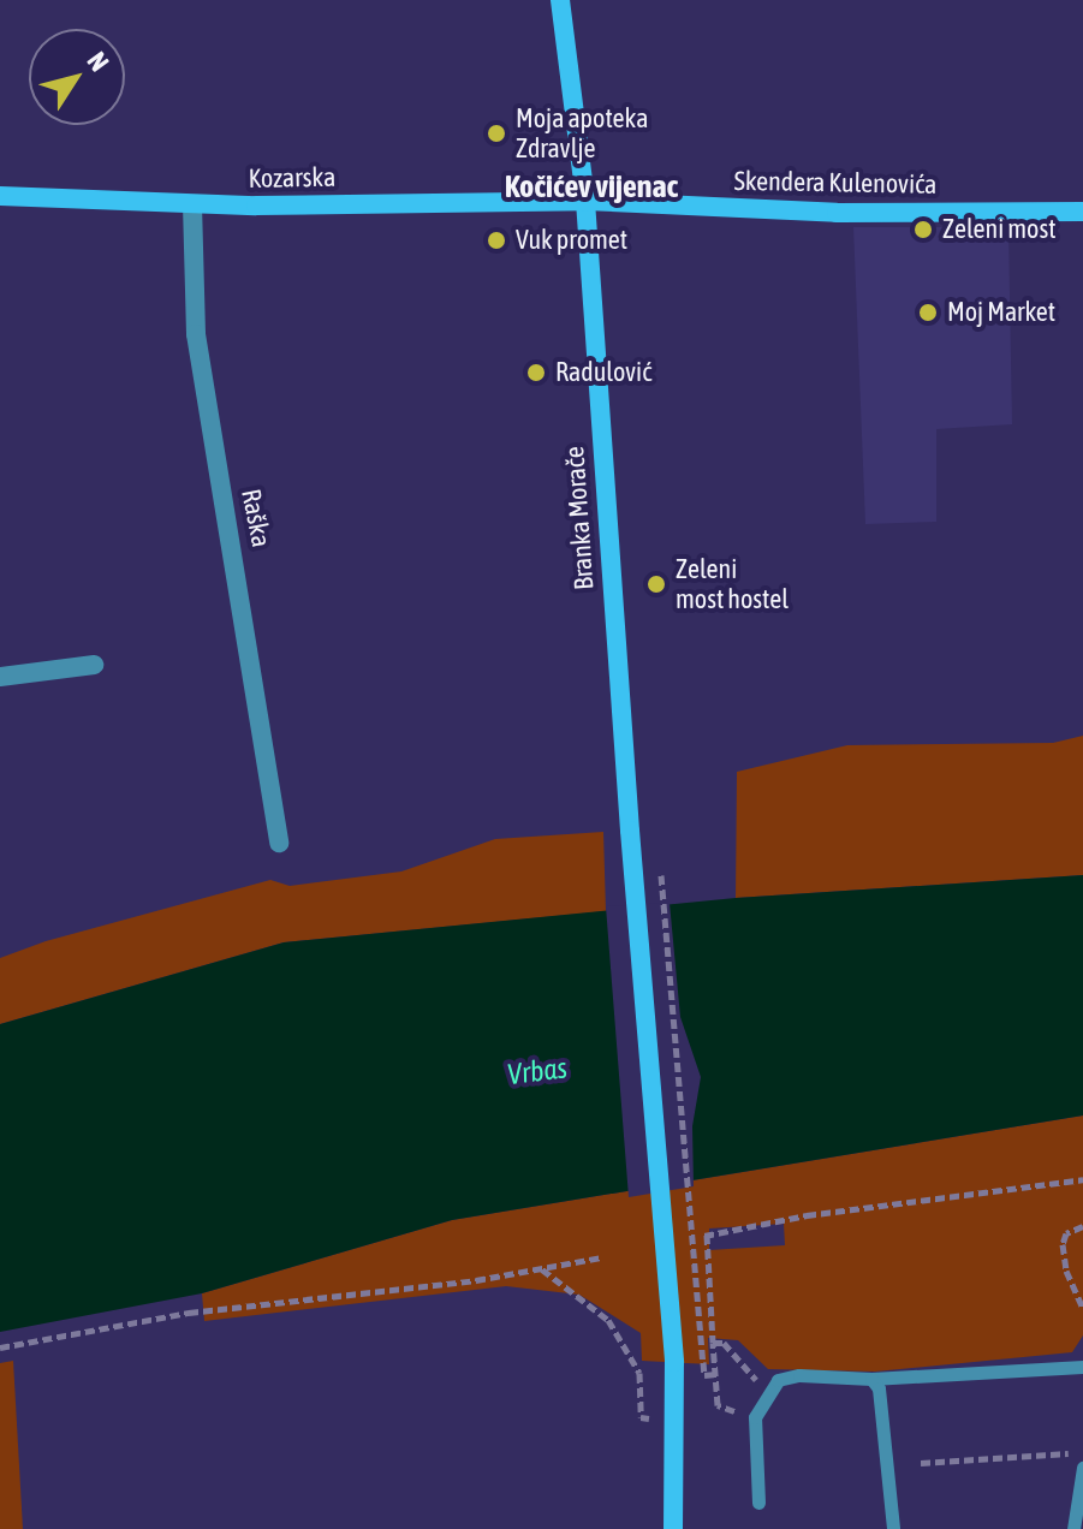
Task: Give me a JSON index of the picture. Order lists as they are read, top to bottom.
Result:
{
  "streets": {
    "main road": ["Kozarska", "Skendera Kulenovića", "Branka Morače"],
    "street": ["Raška"]
  },
  "crossings": [
    ["Kozarska", "Skendera Kulenovića"],
    ["Kozarska", "Raška"],
    ["Kozarska", "Branka Morače"],
    ["Skendera Kulenovića", "Branka Morače"]
  ],
  "districts": ["Kočićev vijenac"],
  "water": ["Vrbas"],
  "places": [
    "Moja apoteka Zdravlje",
    "Zeleni most",
    "Vuk promet",
    "Moj Market",
    "Radulović",
    "Zeleni most hostel"
  ],
  "north": "top right"
}
